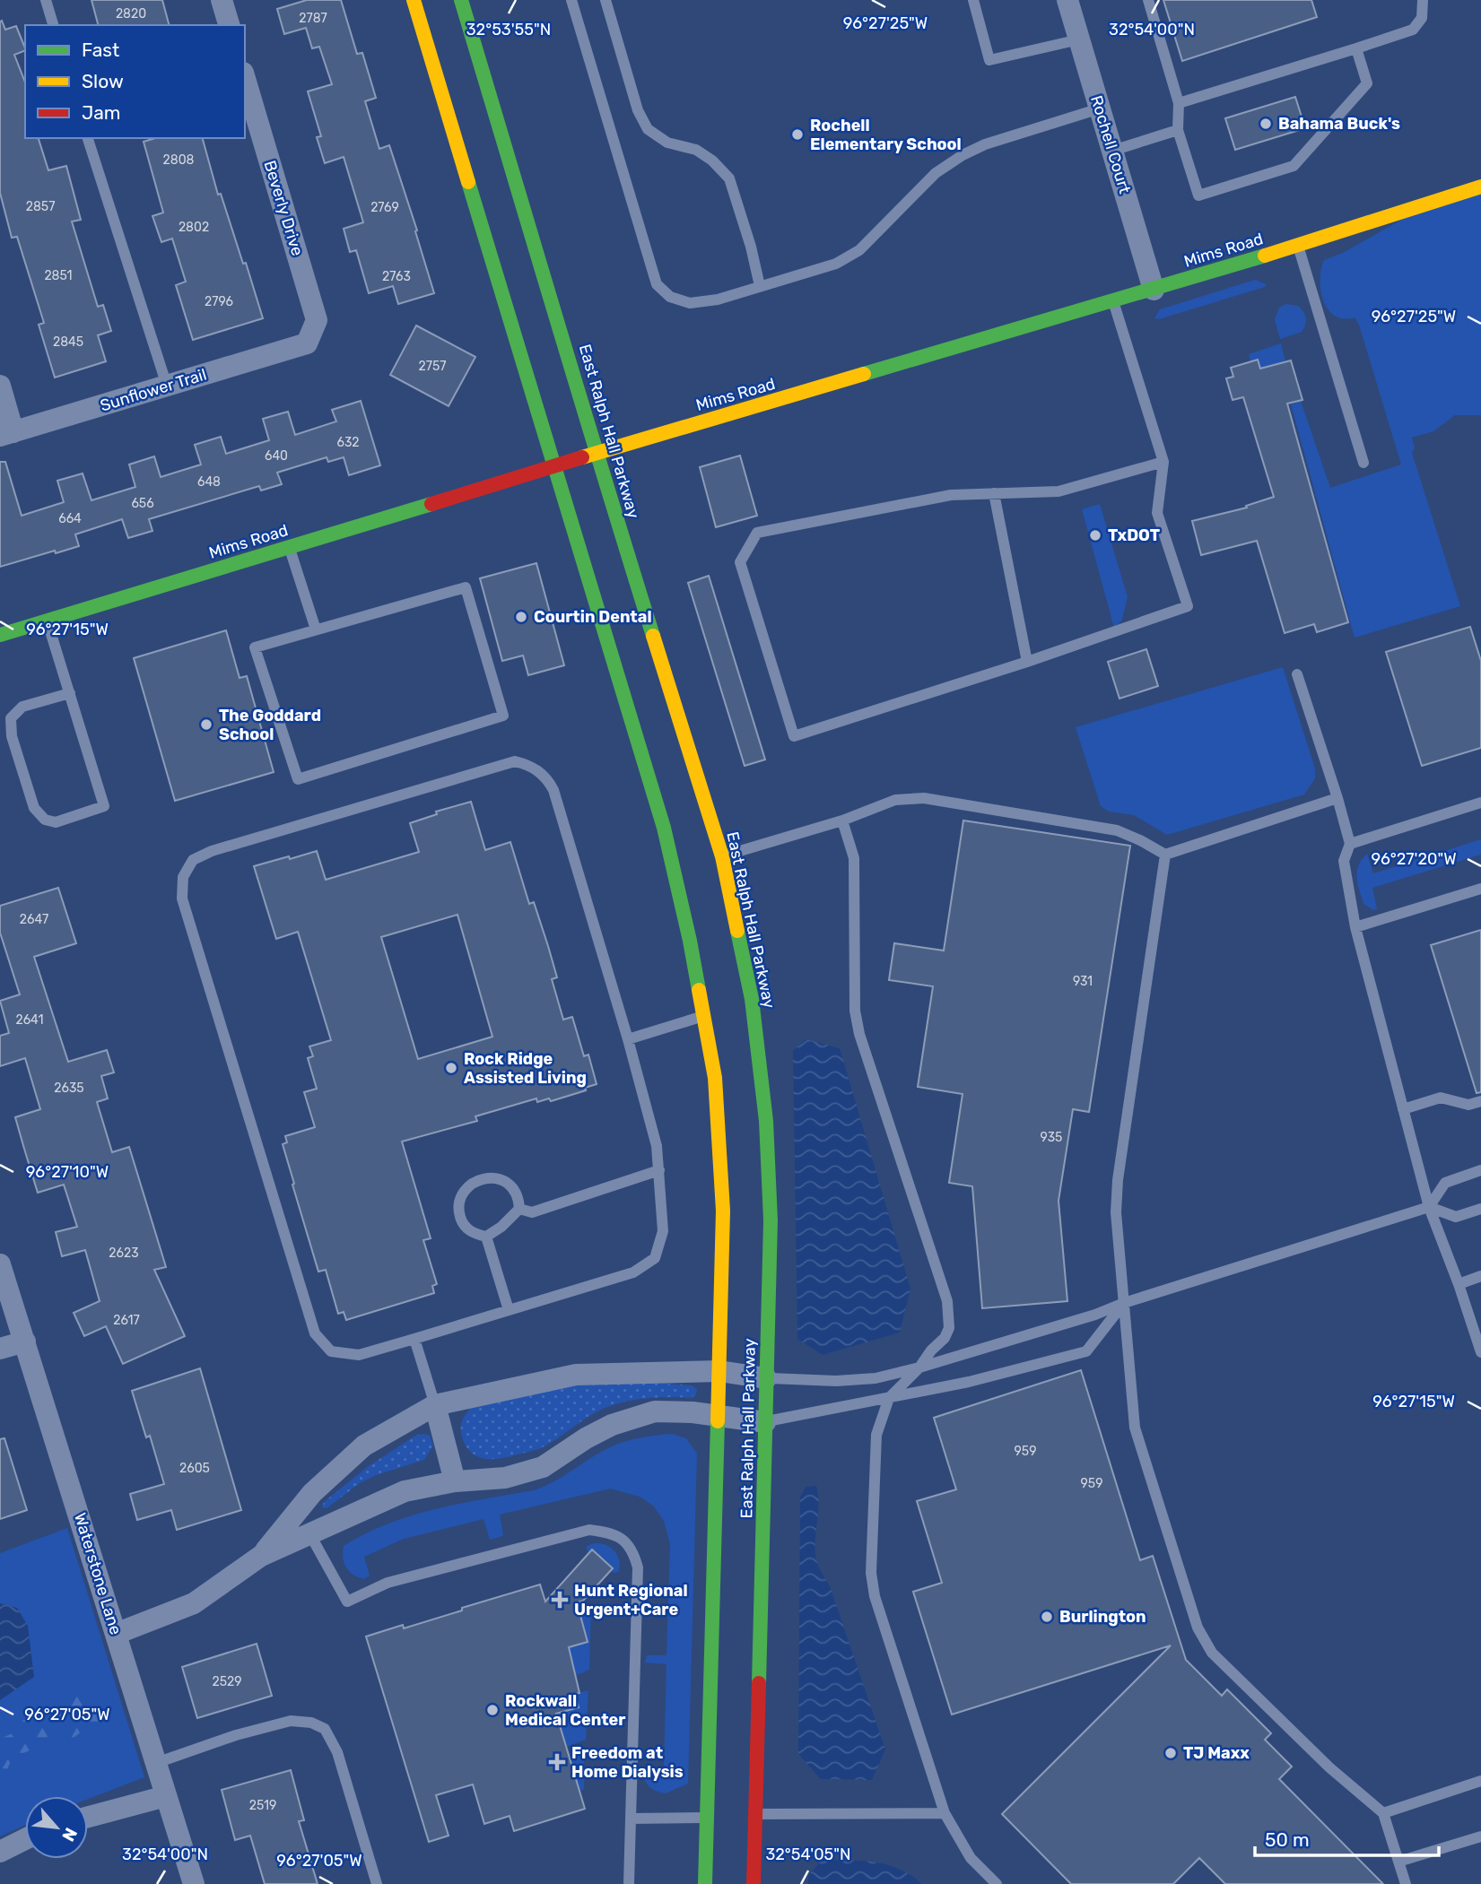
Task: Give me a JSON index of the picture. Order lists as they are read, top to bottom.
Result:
{
  "streets": {
    "main road": ["Mims Road", "East Ralph Hall Parkway"],
    "street": [
      "Rochell Court",
      "Beverly Drive",
      "Sunflower Trail",
      "Waterstone Lane"
    ]
  },
  "crossings": [
    ["Rochell Court", "Mims Road"],
    ["Beverly Drive", "Sunflower Trail"],
    ["Mims Road", "East Ralph Hall Parkway"]
  ],
  "places": {
    "other": [
      "Bahama Buck's",
      "Rochell Elementary School",
      "TxDOT",
      "Courtin Dental",
      "The Goddard School",
      "Rock Ridge Assisted Living",
      "Burlington",
      "Rockwall Medical Center",
      "TJ Maxx"
    ],
    "health": ["Hunt Regional Urgent+Care", "Freedom at Home Dialysis"]
  },
  "house_numbers": [
    "2820",
    "2787",
    "2808",
    "2857",
    "2769",
    "2802",
    "2851",
    "2763",
    "2796",
    "2845",
    "2757",
    "632",
    "640",
    "648",
    "656",
    "664",
    "2647",
    "931",
    "2641",
    "2635",
    "935",
    "2623",
    "2617",
    "959",
    "2605",
    "959",
    "2529",
    "2519"
  ],
  "legend": ["Fast", "Slow", "Jam"],
  "scale_bar": "50 m",
  "north": "bottom right",
  "coordinates": [
    "96°27'25\"W",
    "32°53'55\"N",
    "32°54'00\"N",
    "96°27'15\"W",
    "96°27'20\"W",
    "96°27'10\"W",
    "96°27'05\"W",
    "32°54'05\"N"
  ]
}
